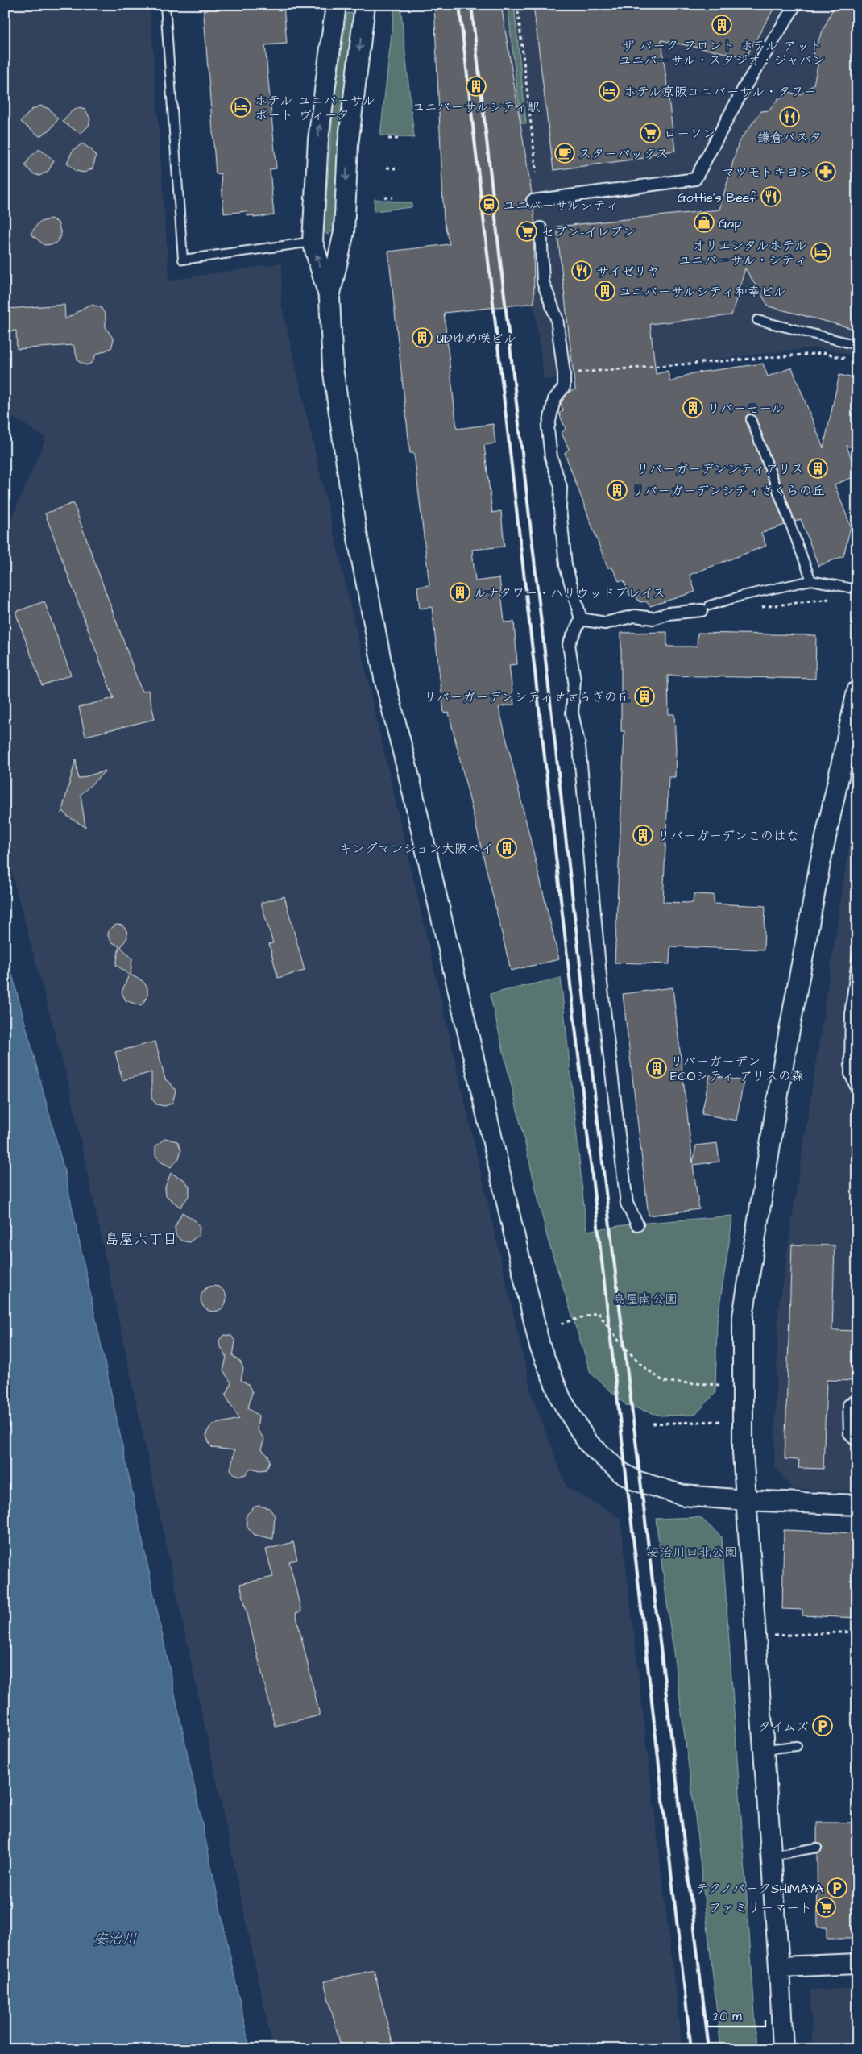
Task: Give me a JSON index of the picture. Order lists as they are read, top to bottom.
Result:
{
  "districts": ["島屋六丁目"],
  "water": ["安治川"],
  "parks": ["島屋南公園", "安治川口北公園"],
  "places": {
    "building": [
      "ザ パーク フロント ホテル アット ユニバーサル・スタジオ・ジャパン",
      "ユニバーサルシティ駅",
      "ユニバーサルシティ和幸ビル",
      "UDゆめ咲ビル",
      "リバーモール",
      "リバーガーデンシティアリス",
      "リバーガーデンシティさくらの丘",
      "ルナタワー・ハリウッドプレイス",
      "リバーガーデンシティせせらぎの丘",
      "リバーガーデンこのはな",
      "キングマンション大阪ベイ",
      "リバーガーデン ECOシティ アリスの森"
    ],
    "hotel": ["ホテル京阪ユニバーサル・タワー", "ホテル ユニバーサル ポート ヴィータ", "オリエンタルホテル ユニバーサル・シティ"],
    "restaurant": ["鎌倉パスタ", "Gottie's Beef", "サイゼリヤ"],
    "supermarket": ["ローソン", "セブン-イレブン", "ファミリーマート"],
    "cafe": ["スターバックス"],
    "pharmacy": ["マツモトキヨシ"],
    "station": ["ユニバーサルシティ"],
    "shop": ["Gap"],
    "parking": ["タイムズ", "テクノパークSHIMAYA"]
  },
  "scale_bar": "20 m"
}
